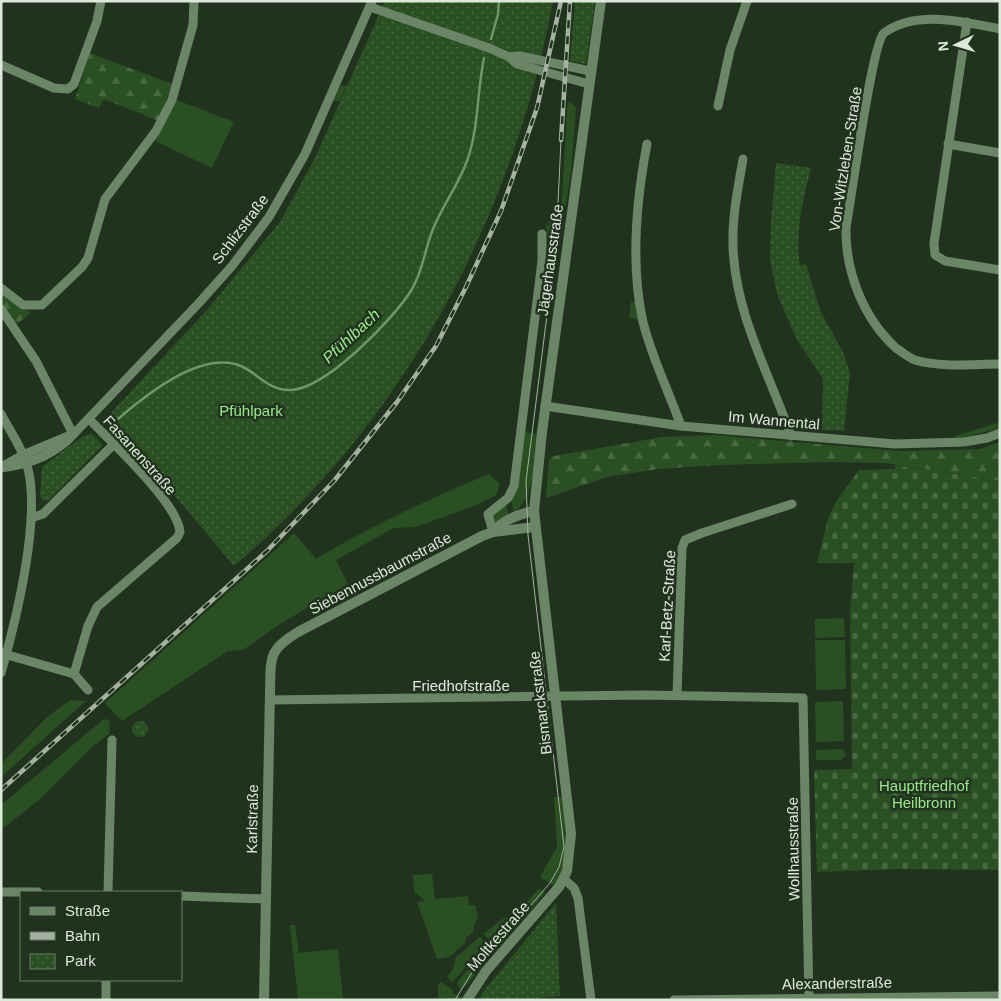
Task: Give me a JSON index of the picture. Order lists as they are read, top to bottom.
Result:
{
  "streets": {
    "street": [
      "Von-Witzleben-Straße",
      "Schlizstraße",
      "Jägerhausstraße",
      "Im Wannental",
      "Fasanenstraße",
      "Siebennussbaumstraße",
      "Karl-Betz-Straße",
      "Friedhofstraße",
      "Bismarckstraße",
      "Karlstraße",
      "Wollhausstraße",
      "Moltkestraße",
      "Alexanderstraße"
    ]
  },
  "crossings": [
    ["Schlizstraße", "Fasanenstraße"],
    ["Jägerhausstraße", "Im Wannental"],
    ["Jägerhausstraße", "Siebennussbaumstraße"],
    ["Jägerhausstraße", "Bismarckstraße"],
    ["Siebennussbaumstraße", "Bismarckstraße"],
    ["Siebennussbaumstraße", "Karlstraße"],
    ["Karl-Betz-Straße", "Friedhofstraße"],
    ["Friedhofstraße", "Bismarckstraße"],
    ["Friedhofstraße", "Karlstraße"],
    ["Friedhofstraße", "Wollhausstraße"],
    ["Bismarckstraße", "Moltkestraße"],
    ["Wollhausstraße", "Alexanderstraße"]
  ],
  "water": ["Pfühlbach"],
  "parks": ["Pfühlpark", "Hauptfriedhof Heilbronn"],
  "legend": ["Straße", "Bahn", "Park"],
  "north": "left"
}
